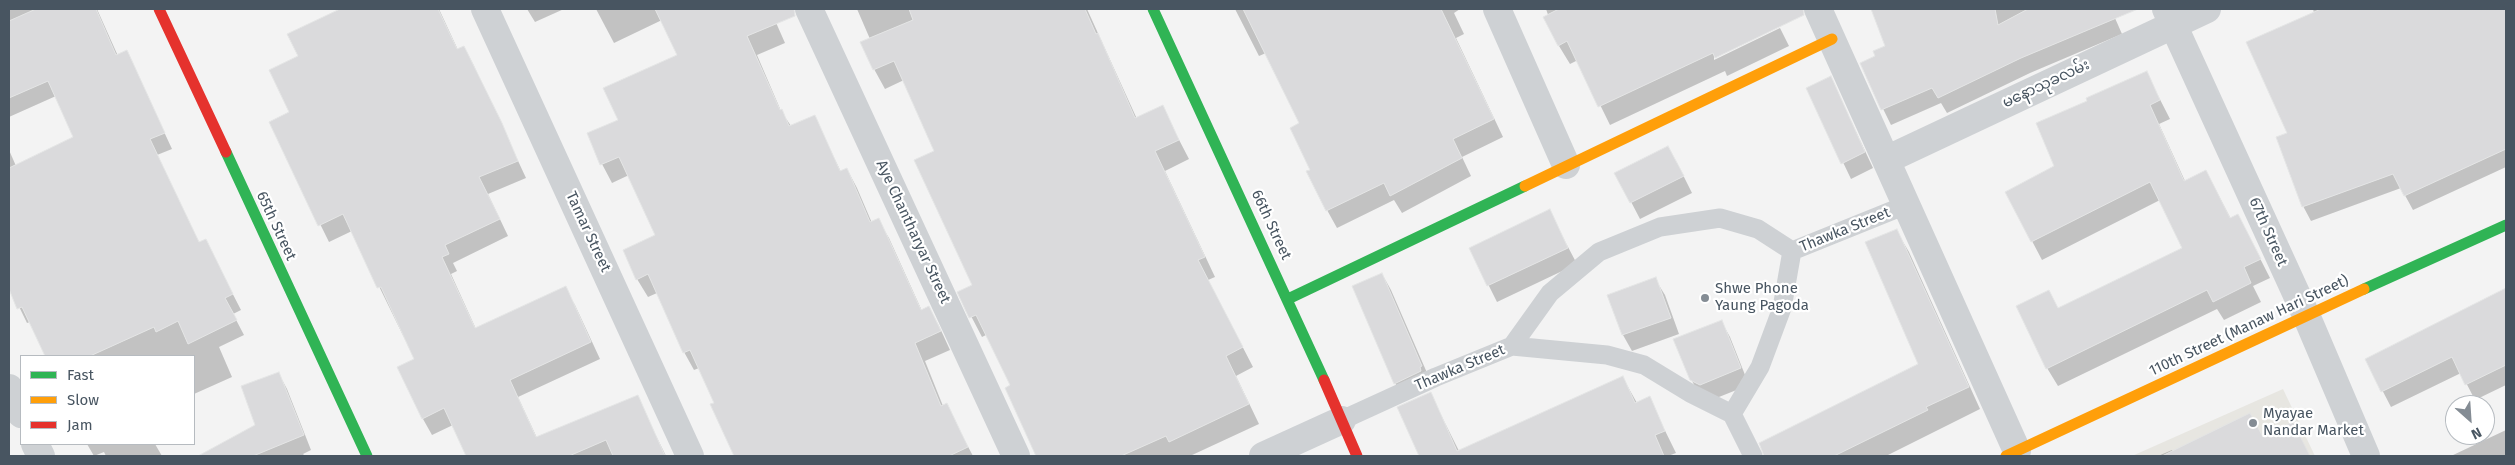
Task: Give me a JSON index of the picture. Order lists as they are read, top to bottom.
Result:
{
  "streets": {
    "street": [
      "မနောသုခလမ်း",
      "66th Street",
      "65th Street",
      "Thawka Street",
      "Tamar Street",
      "Aye Chantharyar Street",
      "67th Street",
      "110th Street (Manaw Hari Street)"
    ]
  },
  "crossings": [
    ["မနောသုခလမ်း", "67th Street"],
    ["66th Street", "Thawka Street"],
    ["67th Street", "110th Street (Manaw Hari Street)"]
  ],
  "places": ["Shwe Phone Yaung Pagoda", "Myayae Nandar Market"],
  "legend": ["Fast", "Slow", "Jam"],
  "north": "bottom right"
}
